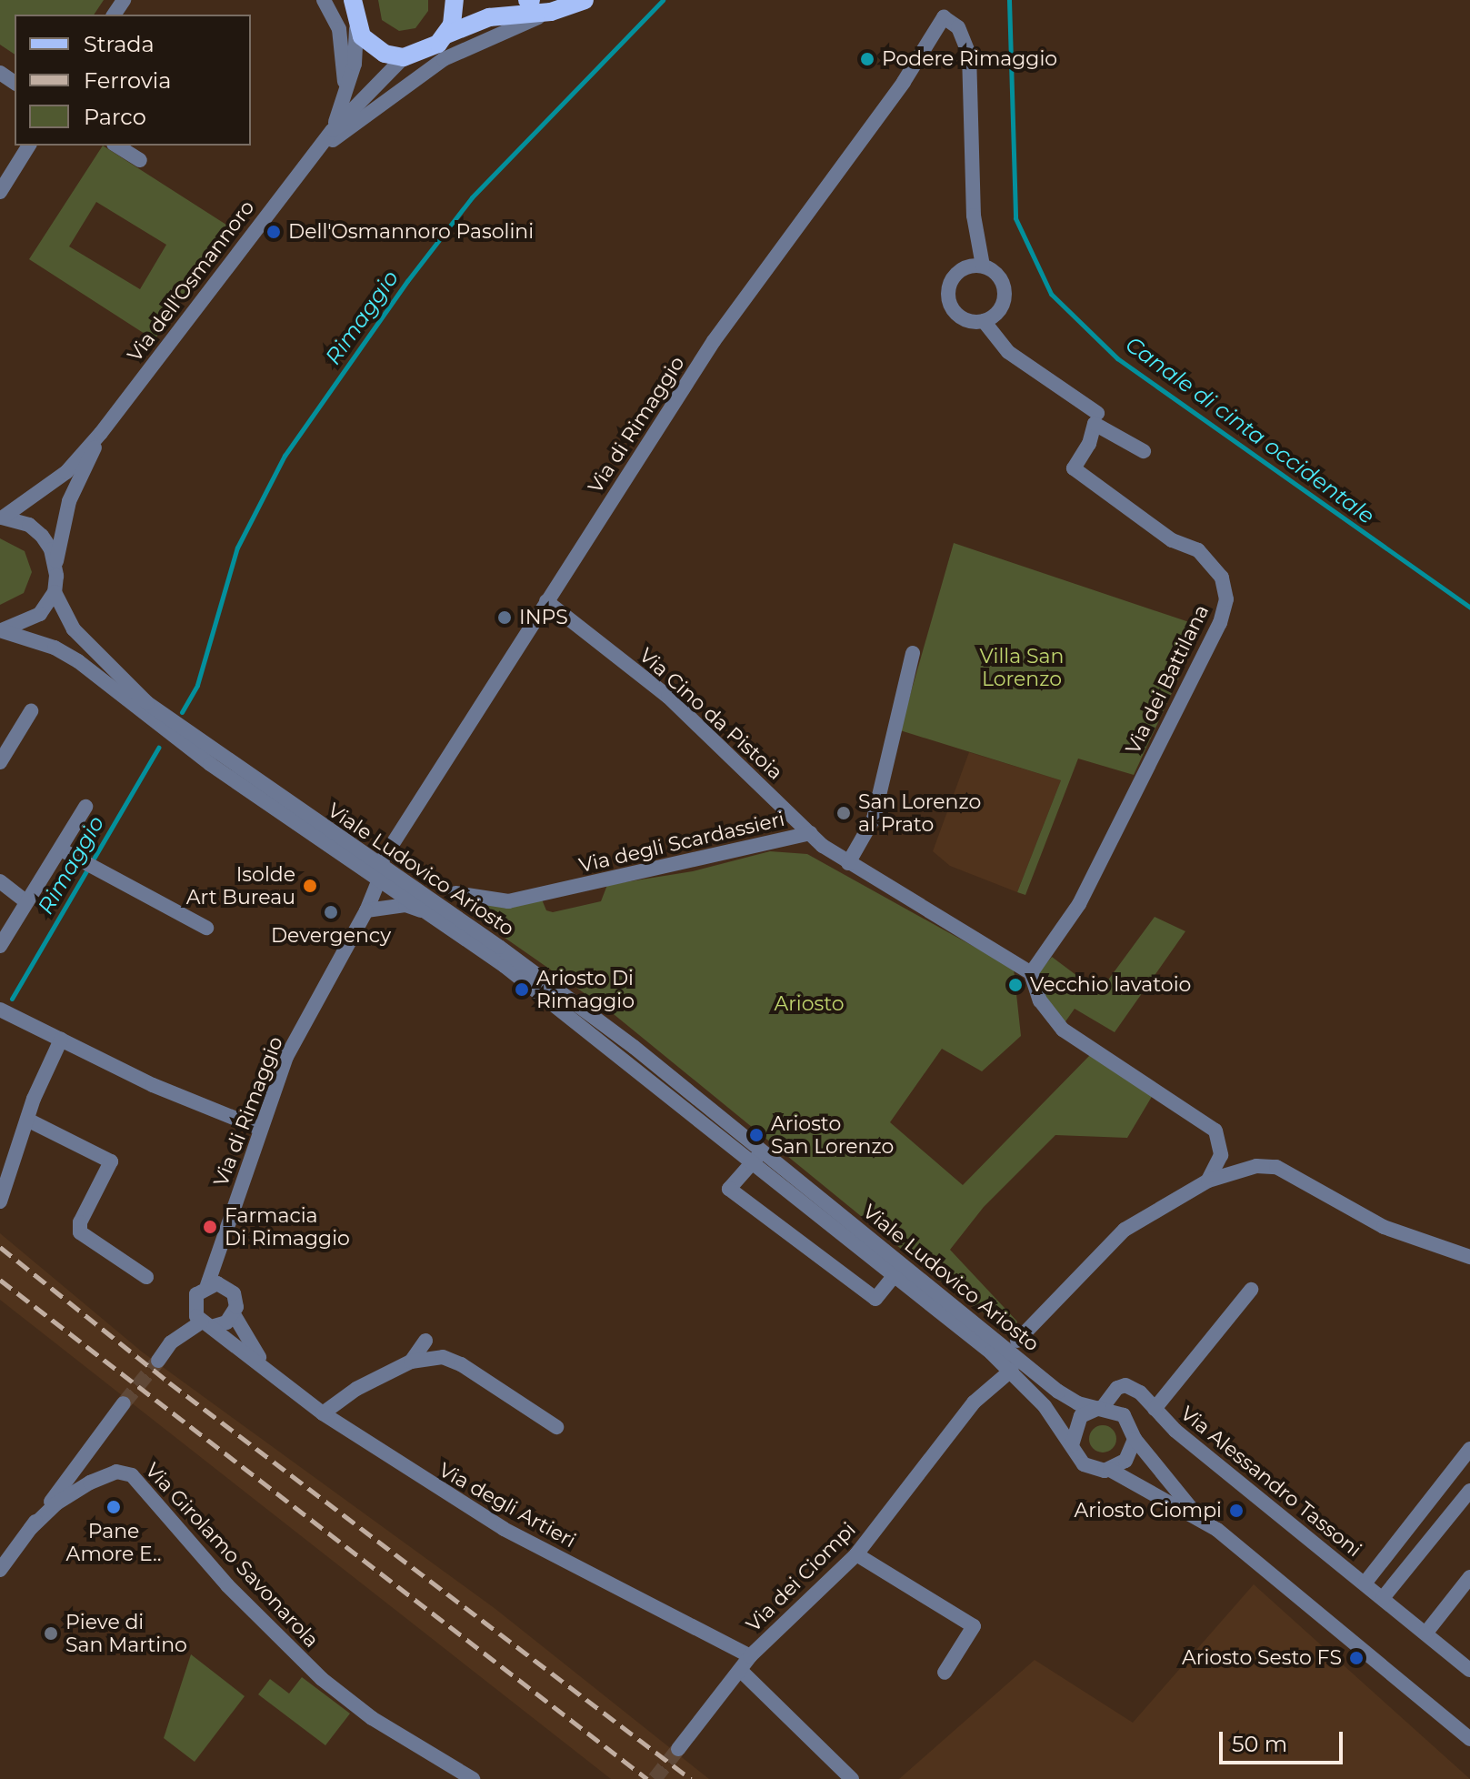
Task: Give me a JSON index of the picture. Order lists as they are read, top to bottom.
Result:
{
  "streets": {
    "main road": ["Via dell'Osmannoro"],
    "street": [
      "Via di Rimaggio",
      "Via dei Battilana",
      "Via Cino da Pistoia",
      "Via degli Scardassieri",
      "Viale Ludovico Ariosto",
      "Via Alessandro Tassoni",
      "Via degli Artieri",
      "Via Girolamo Savonarola",
      "Via dei Ciompi"
    ]
  },
  "crossings": [
    ["Via di Rimaggio", "Via Cino da Pistoia"],
    ["Via di Rimaggio", "Viale Ludovico Ariosto"],
    ["Via di Rimaggio", "Via degli Artieri"],
    ["Via dei Battilana", "Via degli Scardassieri"],
    ["Via Cino da Pistoia", "Via degli Scardassieri"],
    ["Viale Ludovico Ariosto", "Via Alessandro Tassoni"],
    ["Viale Ludovico Ariosto", "Via dei Ciompi"],
    ["Via degli Artieri", "Via dei Ciompi"]
  ],
  "water": ["Rimaggio", "Canale di cinta occidentale"],
  "parks": ["Villa San Lorenzo", "Ariosto"],
  "places": [
    "Podere Rimaggio",
    "Dell'Osmannoro Pasolini",
    "INPS",
    "San Lorenzo al Prato",
    "Isolde Art Bureau",
    "Devergency",
    "Vecchio lavatoio",
    "Ariosto Di Rimaggio",
    "Ariosto San Lorenzo",
    "Farmacia Di Rimaggio",
    "Pane Amore E..",
    "Ariosto Ciompi",
    "Pieve di San Martino",
    "Ariosto Sesto FS"
  ],
  "legend": ["Strada", "Ferrovia", "Parco"],
  "scale_bar": "50 m"
}
